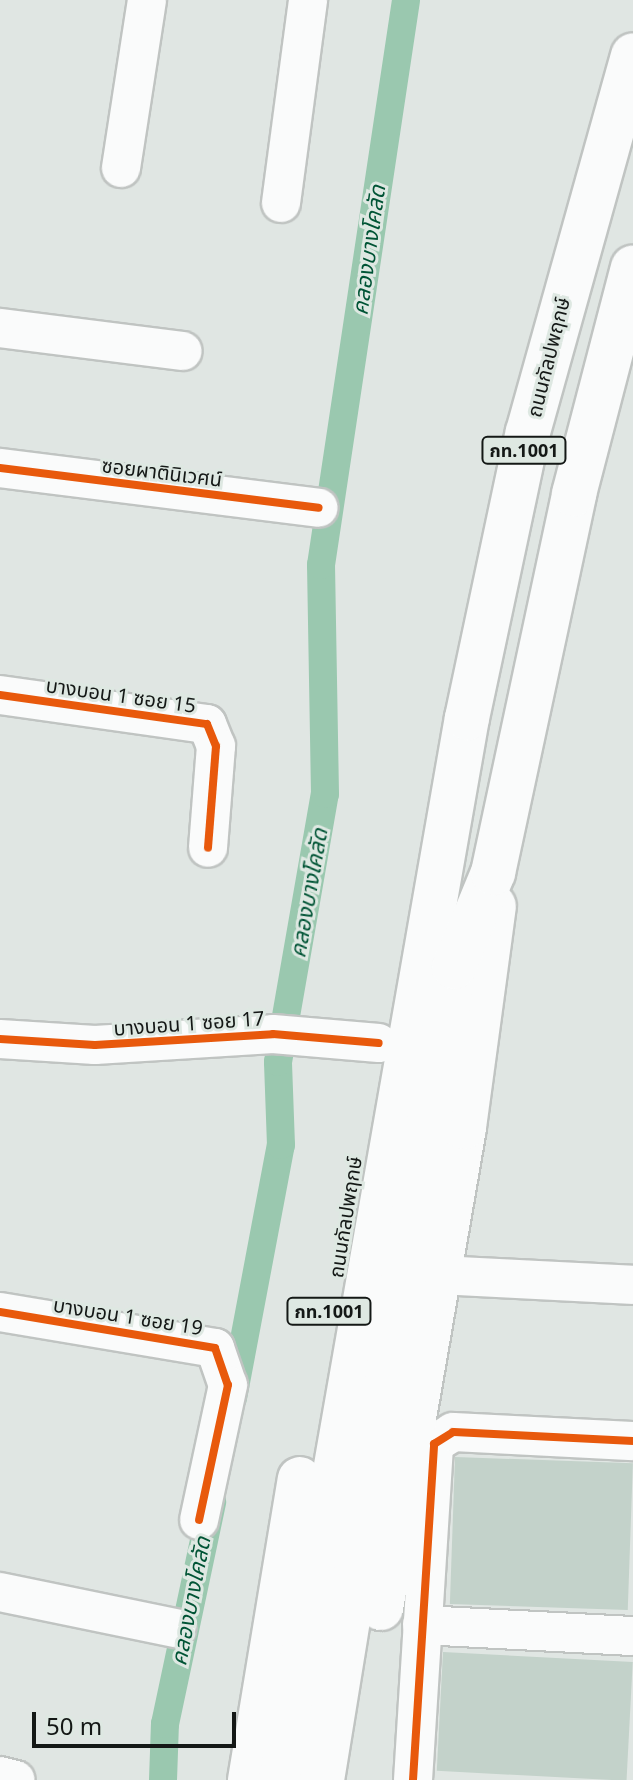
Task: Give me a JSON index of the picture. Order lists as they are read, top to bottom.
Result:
{
  "streets": {
    "main road": ["ถนนกัลปพฤกษ์", "กท.1001"],
    "street": [
      "ซอยผาตินิเวศน์",
      "บางบอน 1 ซอย 15",
      "บางบอน 1 ซอย 17",
      "บางบอน 1 ซอย 19"
    ]
  },
  "crossings": [
    ["ถนนกัลปพฤกษ์", "บางบอน 1 ซอย 17"]
  ],
  "water": ["คลองบางโคลัด"],
  "scale_bar": "50 m"
}
